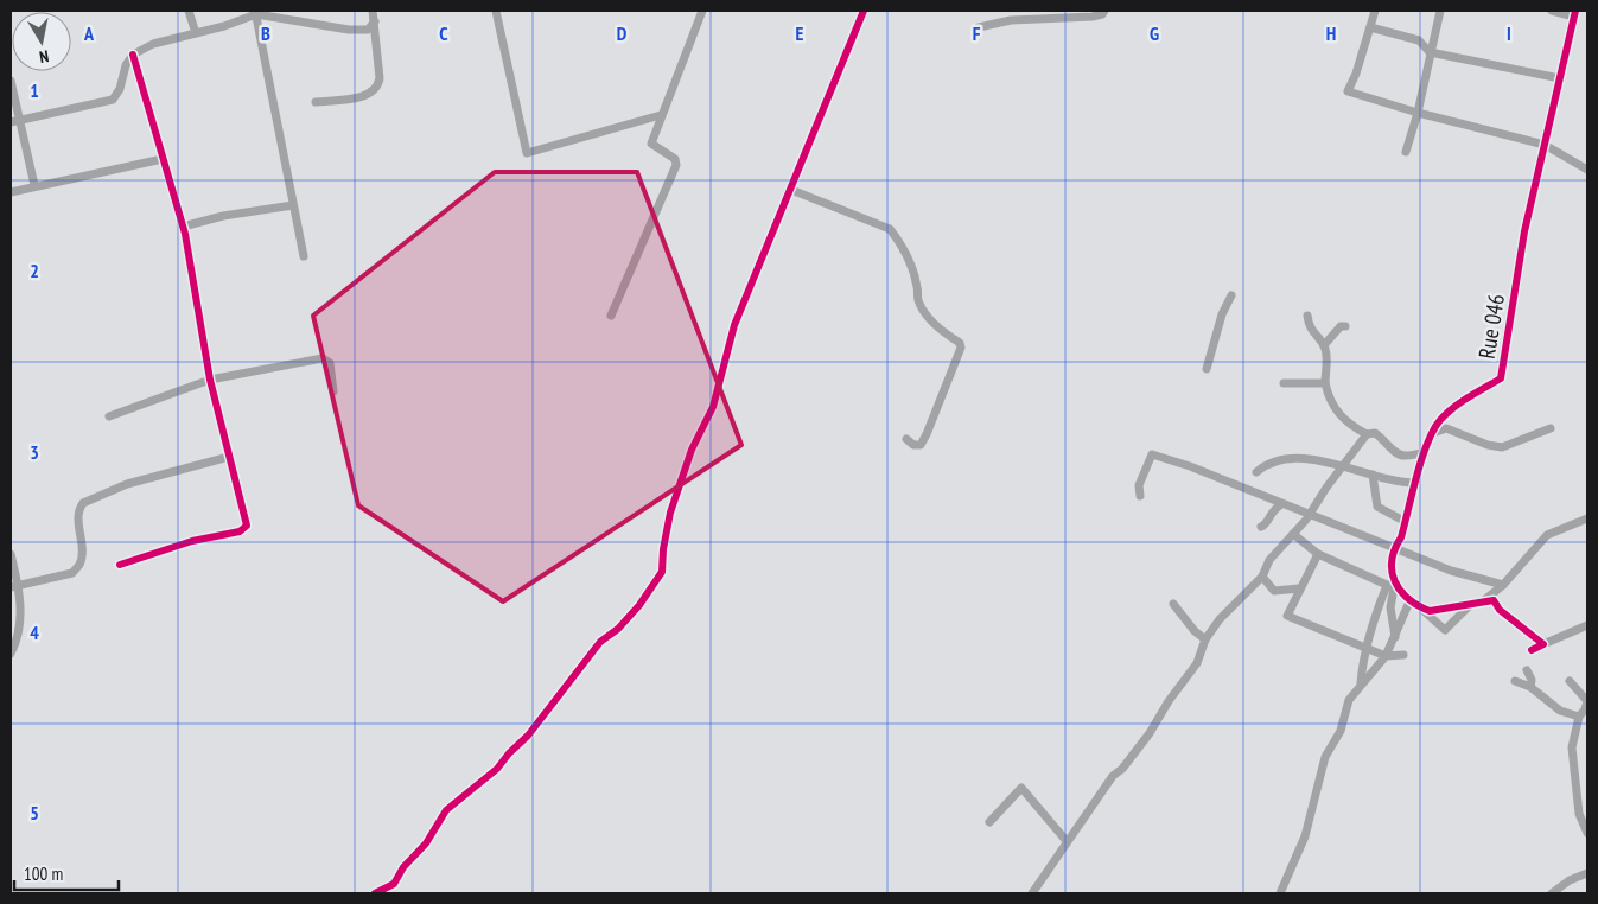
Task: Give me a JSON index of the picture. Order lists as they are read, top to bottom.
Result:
{
  "streets": {
    "street": ["Rue 046"]
  },
  "scale_bar": "100 m",
  "north": "bottom",
  "grid": {
    "columns": [
      "A",
      "B",
      "C",
      "D",
      "E",
      "F",
      "G",
      "H",
      "I"
    ],
    "rows": [
      "1",
      "2",
      "3",
      "4",
      "5"
    ]
  }
}
